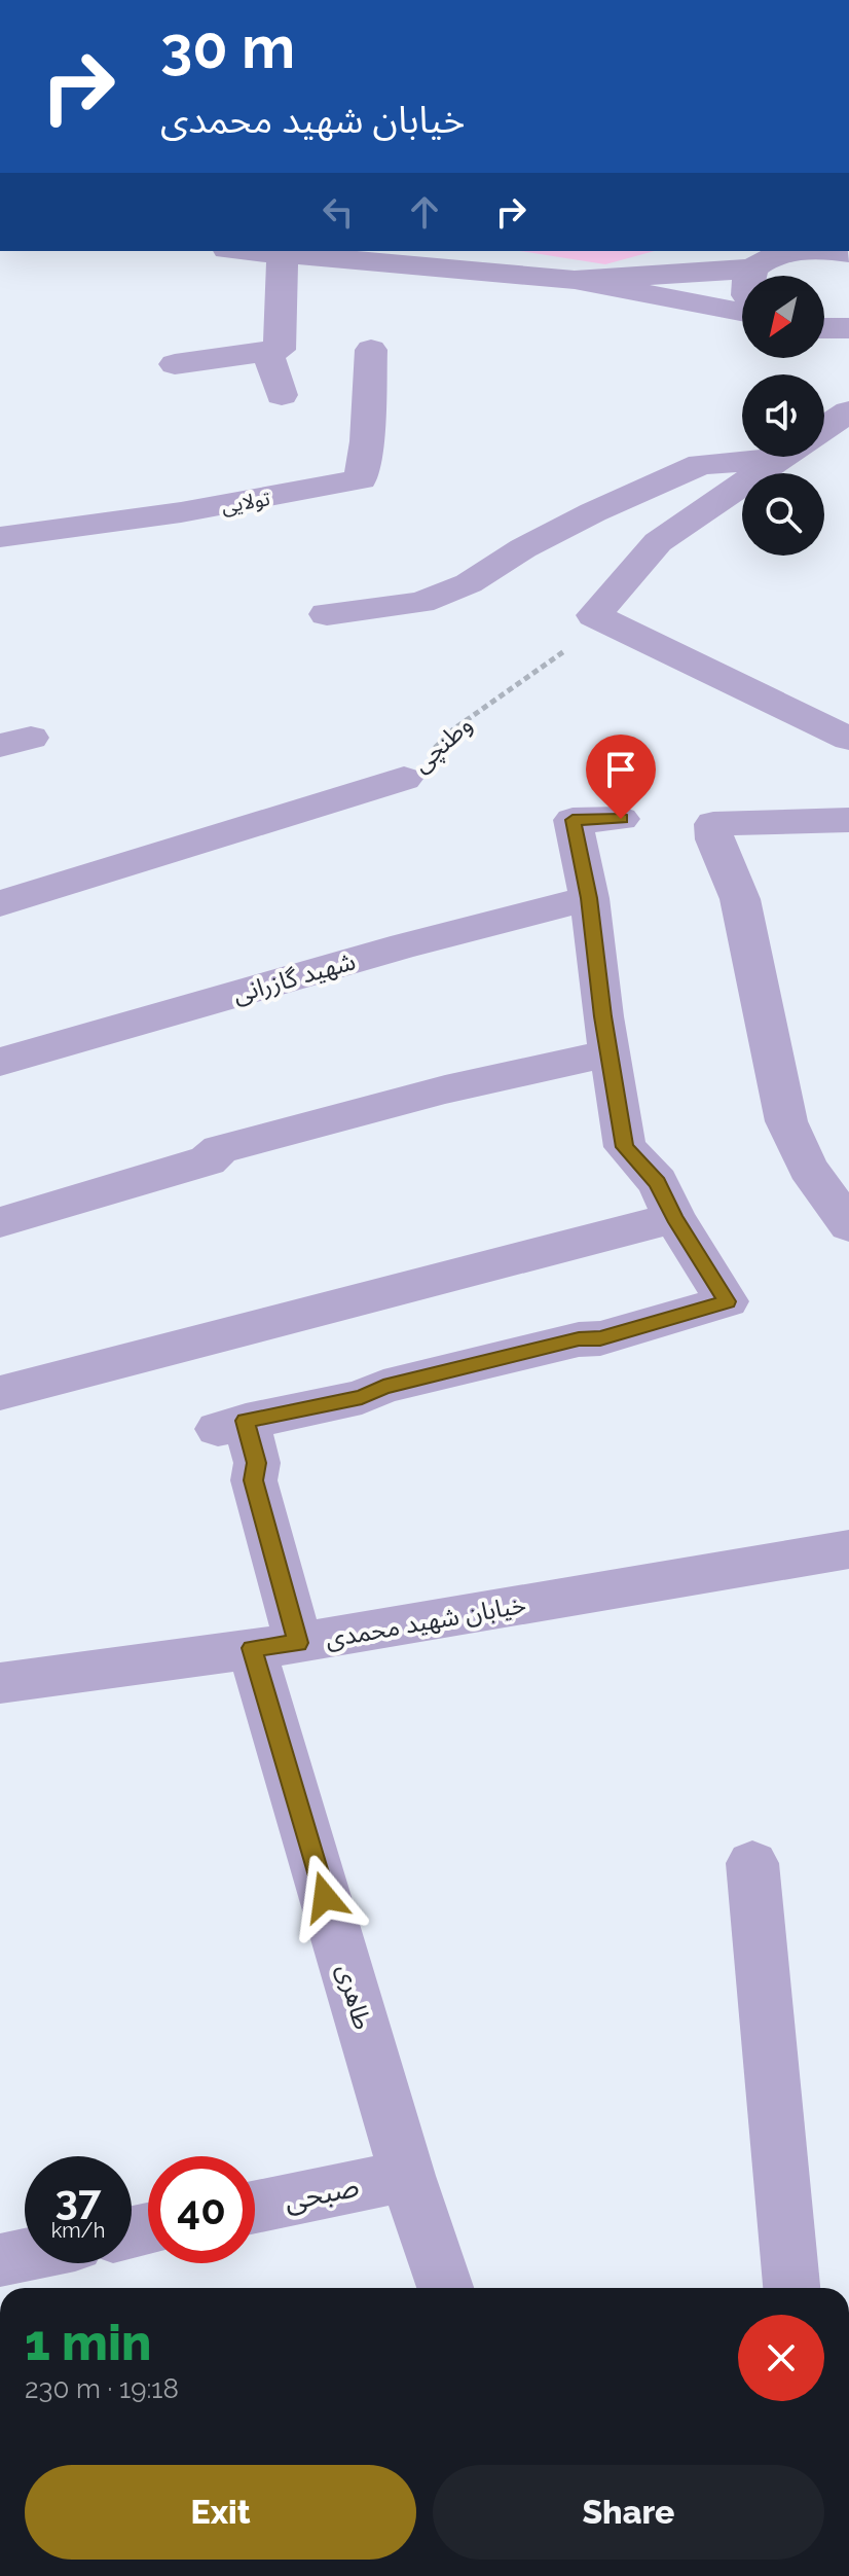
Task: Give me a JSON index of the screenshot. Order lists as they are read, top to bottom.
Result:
{
  "streets": {
    "street": [
      "تولایی",
      "وطنچی",
      "شهید گازرانی",
      "خیابان شهید محمدی",
      "طاهری",
      "صبحی"
    ]
  },
  "crossings": [
    ["خیابان شهید محمدی", "طاهری"],
    ["طاهری", "صبحی"]
  ],
  "north": "bottom left",
  "page": {
    "turn": ["30 m", "خیابان شهید محمدی"],
    "speed": "37 km/h",
    "limit": "40",
    "heading": ["1 min", "230 m · 19:18"],
    "buttons": ["Exit", "Share"]
  }
}
